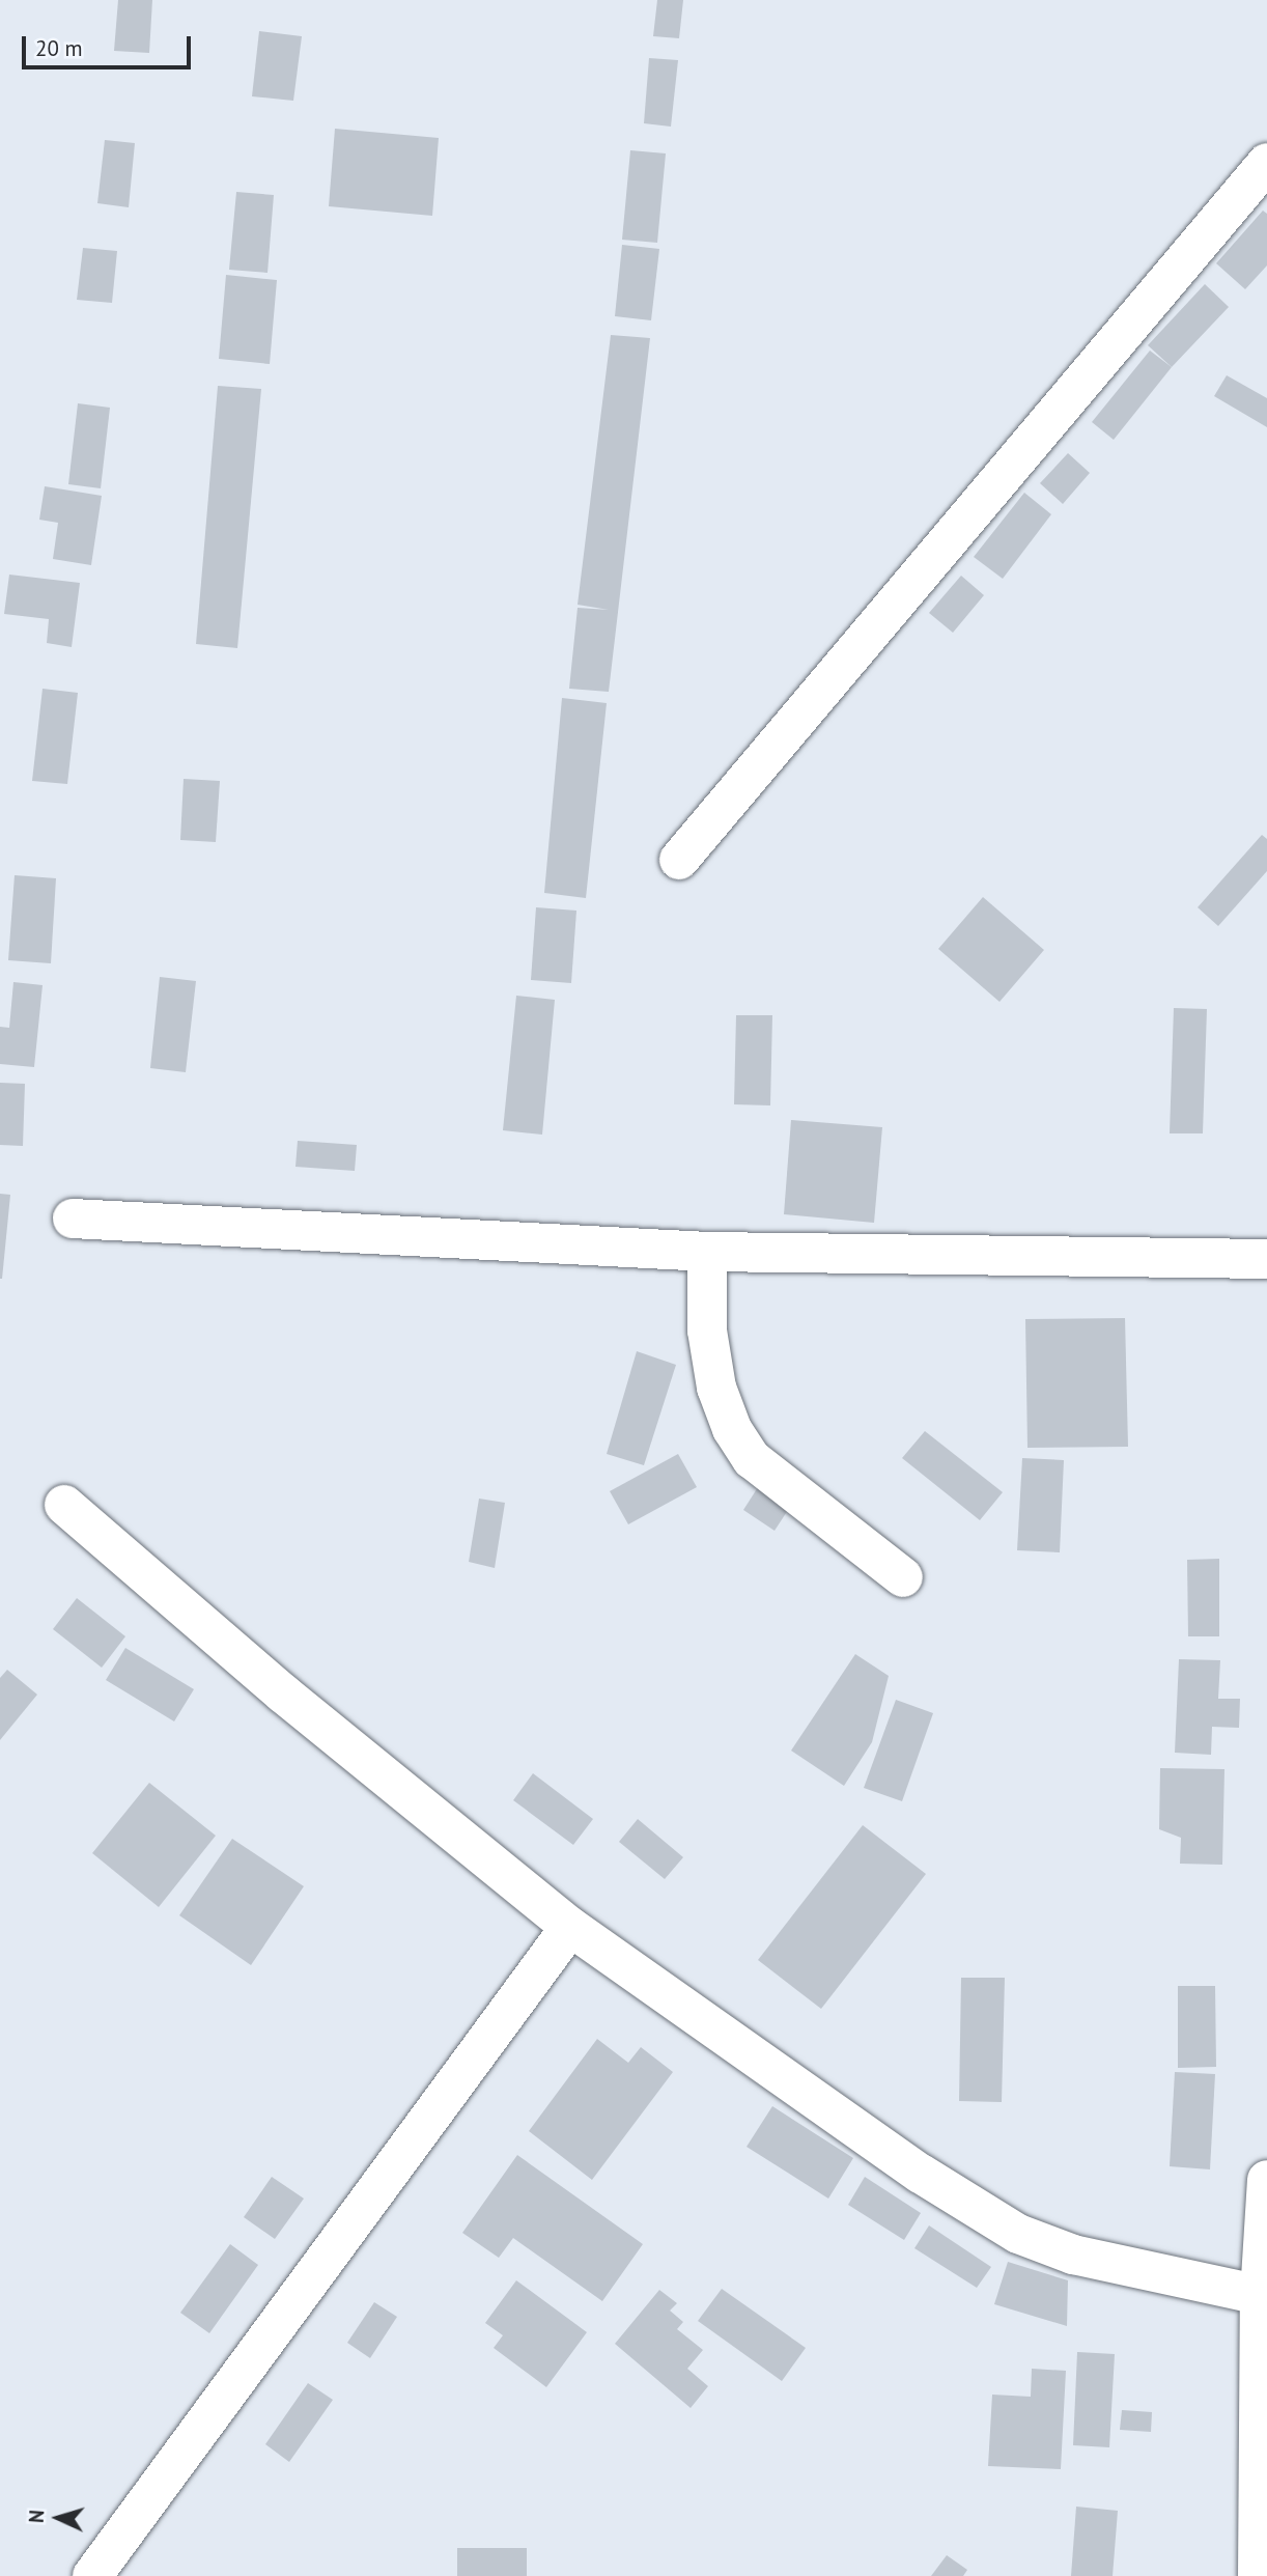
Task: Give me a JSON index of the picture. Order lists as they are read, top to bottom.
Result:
{
  "scale_bar": "20 m",
  "north": "left"
}
